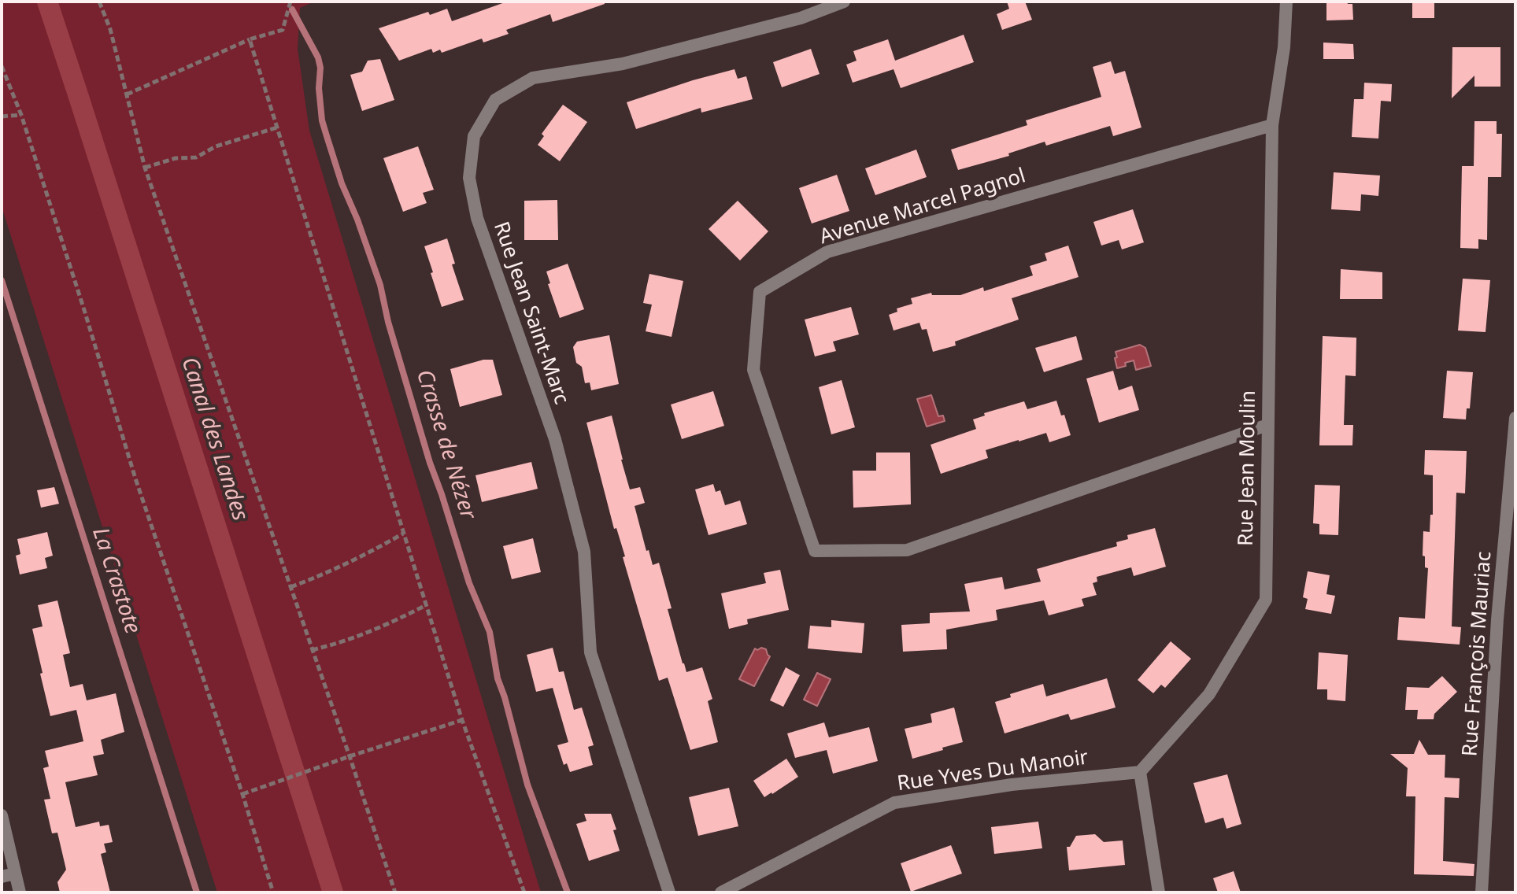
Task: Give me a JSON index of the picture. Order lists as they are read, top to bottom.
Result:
{
  "streets": {
    "street": [
      "Avenue Marcel Pagnol",
      "Rue Jean Saint-Marc",
      "Rue Jean Moulin",
      "Rue François Mauriac",
      "Rue Yves Du Manoir"
    ]
  },
  "crossings": [
    ["Avenue Marcel Pagnol", "Rue Jean Moulin"],
    ["Rue Jean Moulin", "Rue Yves Du Manoir"]
  ],
  "water": ["Canal des Landes", "Crasse de Nézer", "La Crastote"]
}
